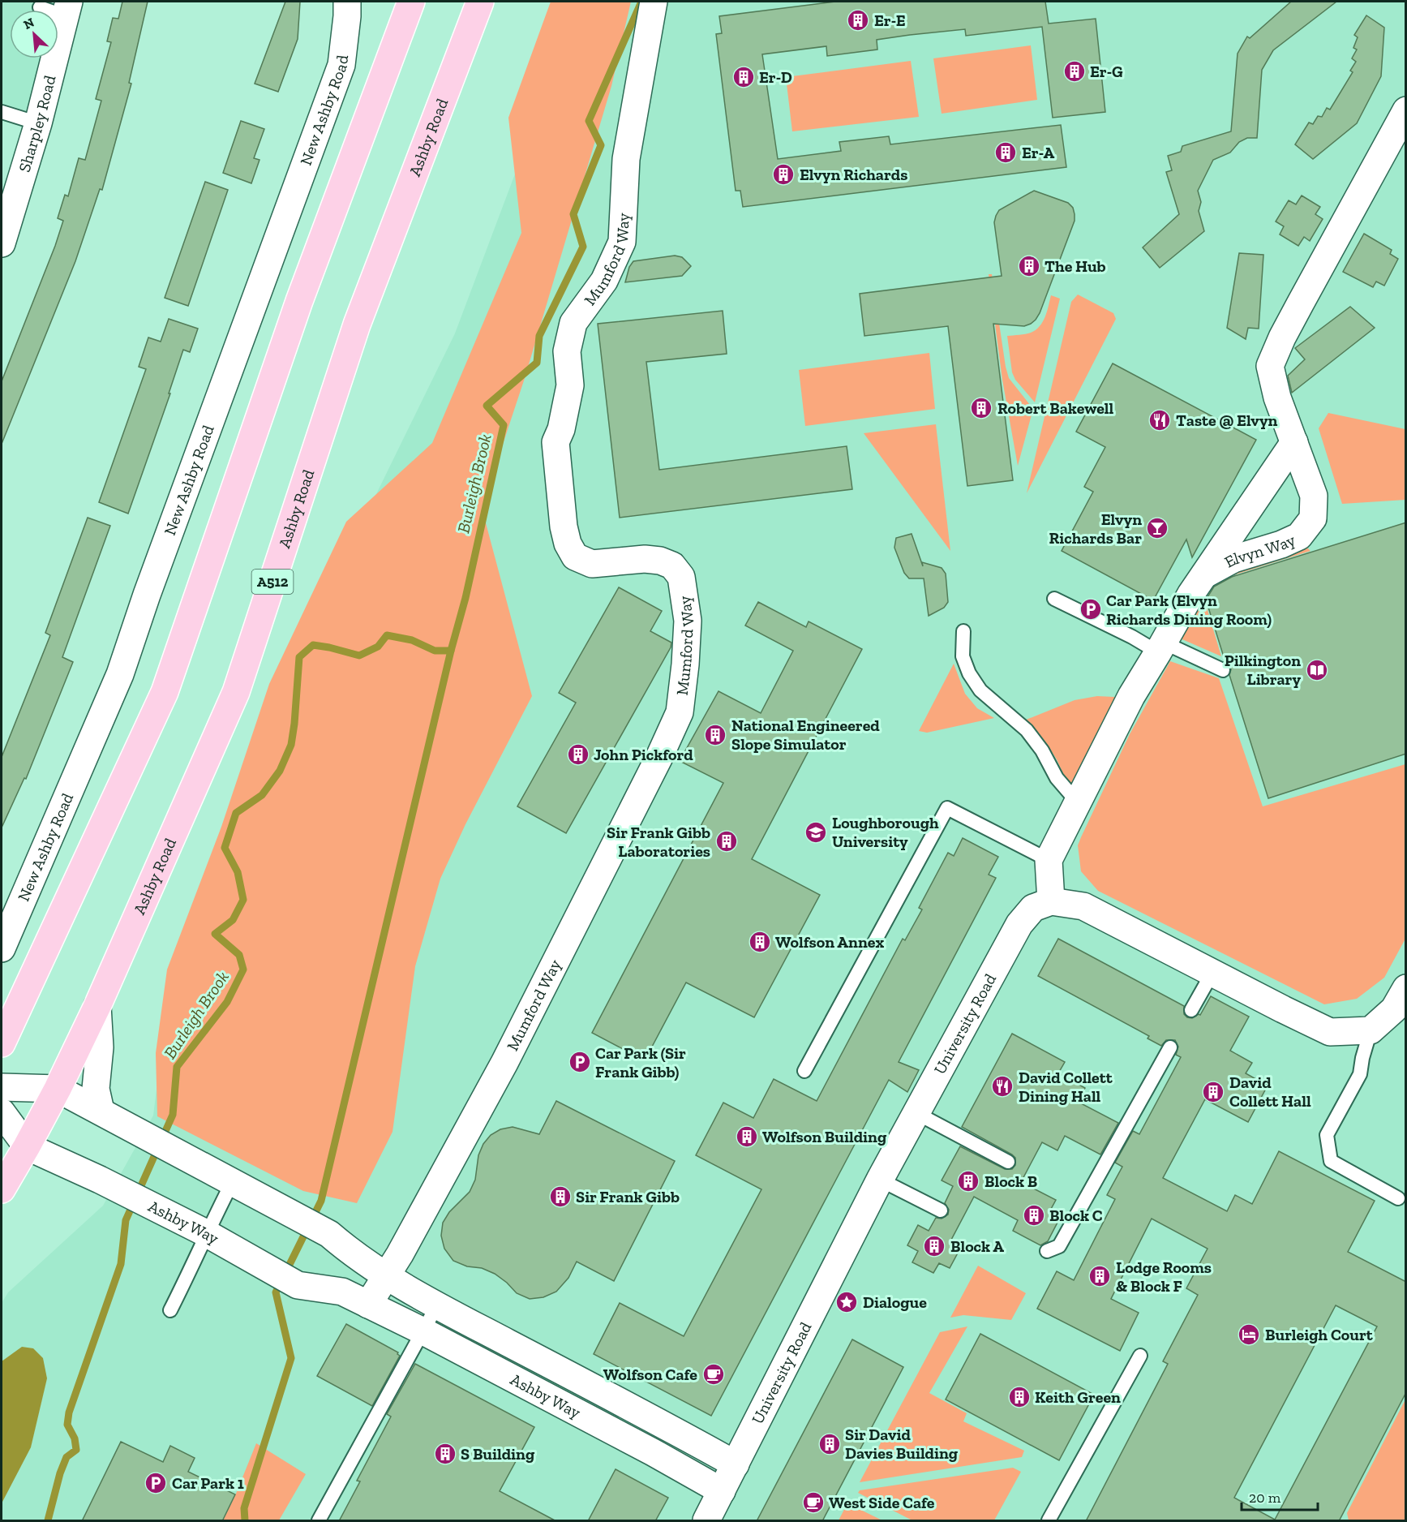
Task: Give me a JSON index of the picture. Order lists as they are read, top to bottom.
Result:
{
  "streets": {
    "main road": ["Ashby Road", "A512"],
    "street": [
      "New Ashby Road",
      "Sharpley Road",
      "Mumford Way",
      "Elvyn Way",
      "University Road",
      "Ashby Way"
    ]
  },
  "crossings": [
    ["Ashby Road", "Ashby Way"],
    ["Mumford Way", "Ashby Way"],
    ["Elvyn Way", "University Road"],
    ["University Road", "Ashby Way"]
  ],
  "water": ["Burleigh Brook"],
  "places": {
    "building": [
      "Er-E",
      "Er-G",
      "Er-D",
      "Er-A",
      "Elvyn Richards",
      "The Hub",
      "Robert Bakewell",
      "National Engineered Slope Simulator",
      "John Pickford",
      "Sir Frank Gibb Laboratories",
      "Wolfson Annex",
      "David Collett Hall",
      "Wolfson Building",
      "Block B",
      "Sir Frank Gibb",
      "Block C",
      "Block A",
      "Lodge Rooms & Block F",
      "Keith Green",
      "Sir David Davies Building",
      "S Building"
    ],
    "restaurant": ["Taste @ Elvyn", "David Collett Dining Hall"],
    "bar": ["Elvyn Richards Bar"],
    "parking": ["Car Park (Elvyn Richards Dining Room)", "Car Park (Sir Frank Gibb)", "Car Park 1"],
    "library": ["Pilkington Library"],
    "school or university": ["Loughborough University"],
    "place": ["Dialogue"],
    "hotel": ["Burleigh Court"],
    "cafe": ["Wolfson Cafe", "West Side Cafe"]
  },
  "scale_bar": "20 m",
  "north": "top left"
}
